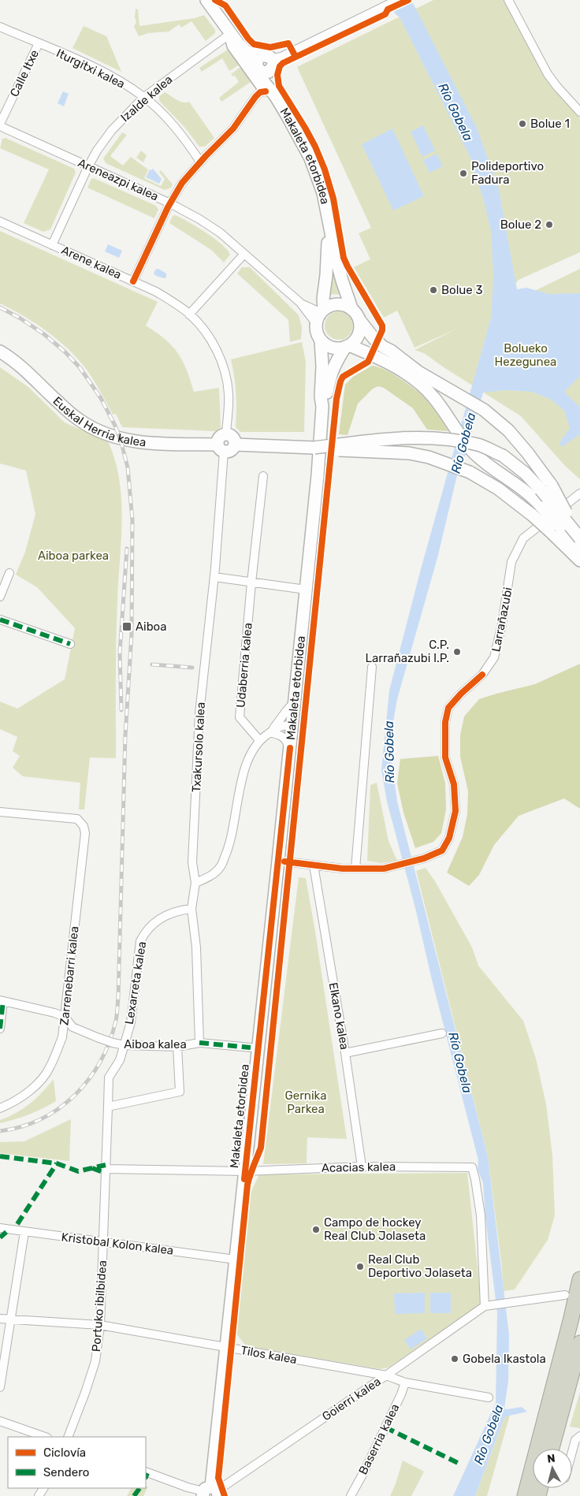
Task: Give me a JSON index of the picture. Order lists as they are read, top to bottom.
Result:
{
  "streets": {
    "street": [
      "Iturgitxi kalea",
      "Calle Itxe",
      "Izalde kalea",
      "Makaleta etorbidea",
      "Areneazpi kalea",
      "Arene kalea",
      "Euskal Herria kalea",
      "Larrañazubi",
      "Udaberria kalea",
      "Txakursolo kalea",
      "Zarrenebarri kalea",
      "Lexarreta kalea",
      "Elkano kalea",
      "Aiboa kalea",
      "Acacias kalea",
      "Kristobal Kolon kalea",
      "Portuko ibilbidea",
      "Tilos kalea",
      "Goierri kalea",
      "Baserria kalea"
    ]
  },
  "crossings": [
    ["Iturgitxi kalea", "Calle Itxe"],
    ["Iturgitxi kalea", "Izalde kalea"],
    ["Calle Itxe", "Areneazpi kalea"],
    ["Izalde kalea", "Areneazpi kalea"],
    ["Izalde kalea", "Arene kalea"],
    ["Makaleta etorbidea", "Areneazpi kalea"],
    ["Makaleta etorbidea", "Acacias kalea"],
    ["Makaleta etorbidea", "Kristobal Kolon kalea"],
    ["Makaleta etorbidea", "Tilos kalea"],
    ["Makaleta etorbidea", "Goierri kalea"],
    ["Arene kalea", "Euskal Herria kalea"],
    ["Arene kalea", "Txakursolo kalea"],
    ["Euskal Herria kalea", "Txakursolo kalea"],
    ["Txakursolo kalea", "Lexarreta kalea"],
    ["Txakursolo kalea", "Aiboa kalea"],
    ["Zarrenebarri kalea", "Aiboa kalea"],
    ["Lexarreta kalea", "Aiboa kalea"],
    ["Lexarreta kalea", "Acacias kalea"],
    ["Lexarreta kalea", "Portuko ibilbidea"],
    ["Elkano kalea", "Acacias kalea"],
    ["Acacias kalea", "Portuko ibilbidea"],
    ["Acacias kalea", "Goierri kalea"],
    ["Kristobal Kolon kalea", "Portuko ibilbidea"],
    ["Portuko ibilbidea", "Tilos kalea"],
    ["Tilos kalea", "Goierri kalea"],
    ["Tilos kalea", "Baserria kalea"]
  ],
  "water": ["Río Gobela"],
  "parks": ["Bolueko Hezegunea", "Aiboa parkea", "Gernika Parkea"],
  "places": {
    "other": [
      "Bolue 1",
      "Polideportivo Fadura",
      "Bolue 2",
      "Bolue 3",
      "C.P. Larrañazubi I.P.",
      "Campo de hockey Real Club Jolaseta",
      "Real Club Deportivo Jolaseta",
      "Gobela Ikastola"
    ],
    "transit": ["Aiboa"]
  },
  "legend": ["Ciclovía", "Sendero"],
  "north": "top"
}
